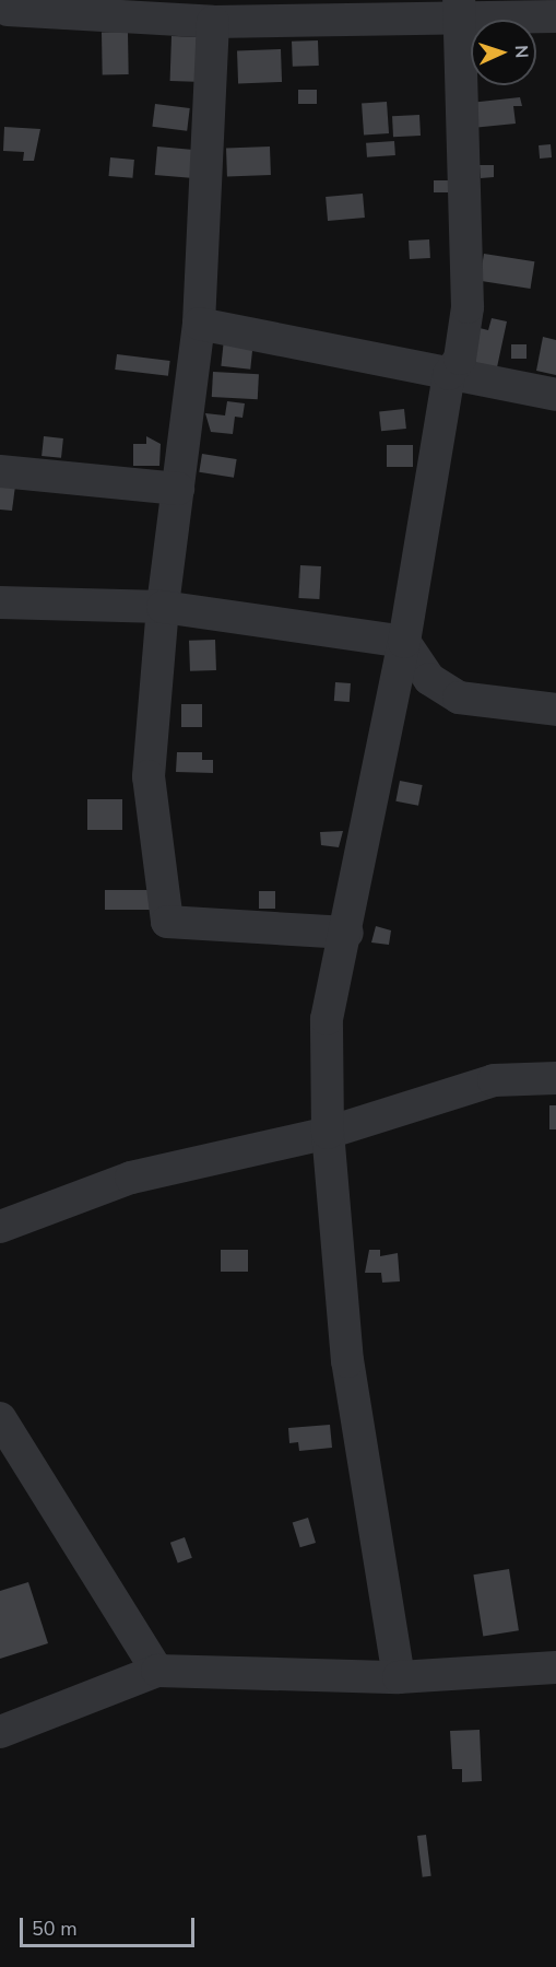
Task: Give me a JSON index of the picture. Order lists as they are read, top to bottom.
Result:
{
  "scale_bar": "50 m",
  "north": "right"
}
